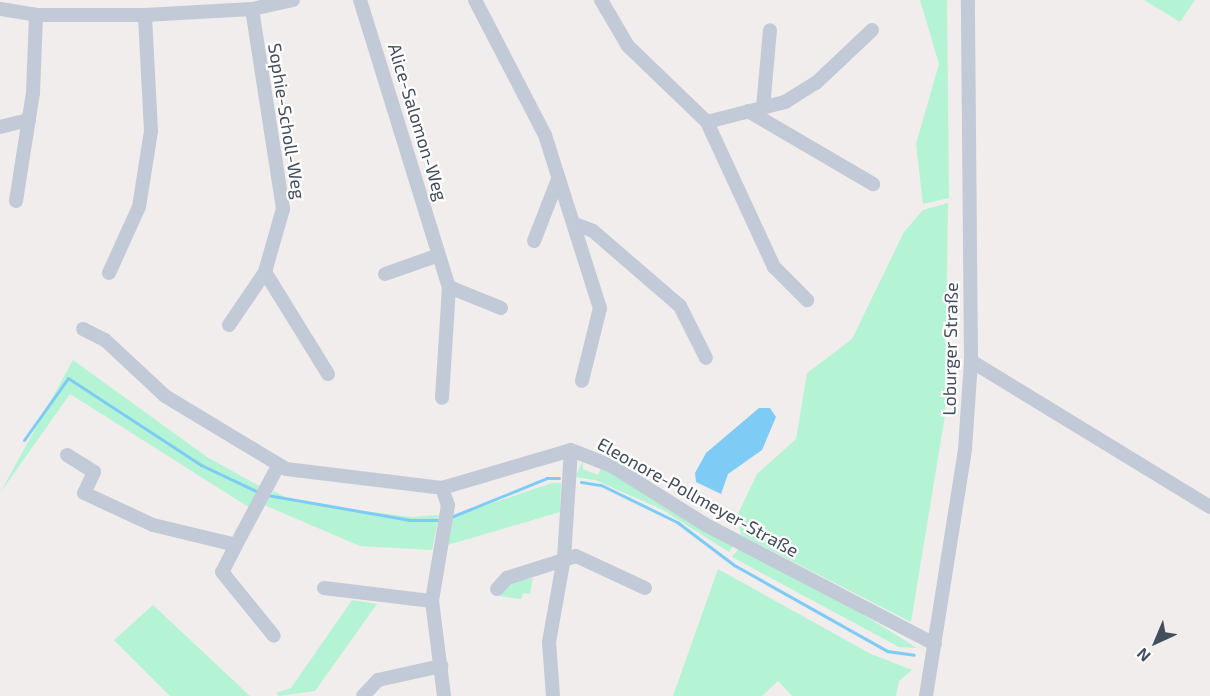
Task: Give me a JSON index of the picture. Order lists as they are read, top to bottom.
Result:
{
  "streets": {
    "street": [
      "Sophie-Scholl-Weg",
      "Alice-Salomon-Weg",
      "Loburger Straße",
      "Eleonore-Pollmeyer-Straße"
    ]
  },
  "crossings": [
    ["Loburger Straße", "Eleonore-Pollmeyer-Straße"]
  ],
  "north": "bottom left"
}
